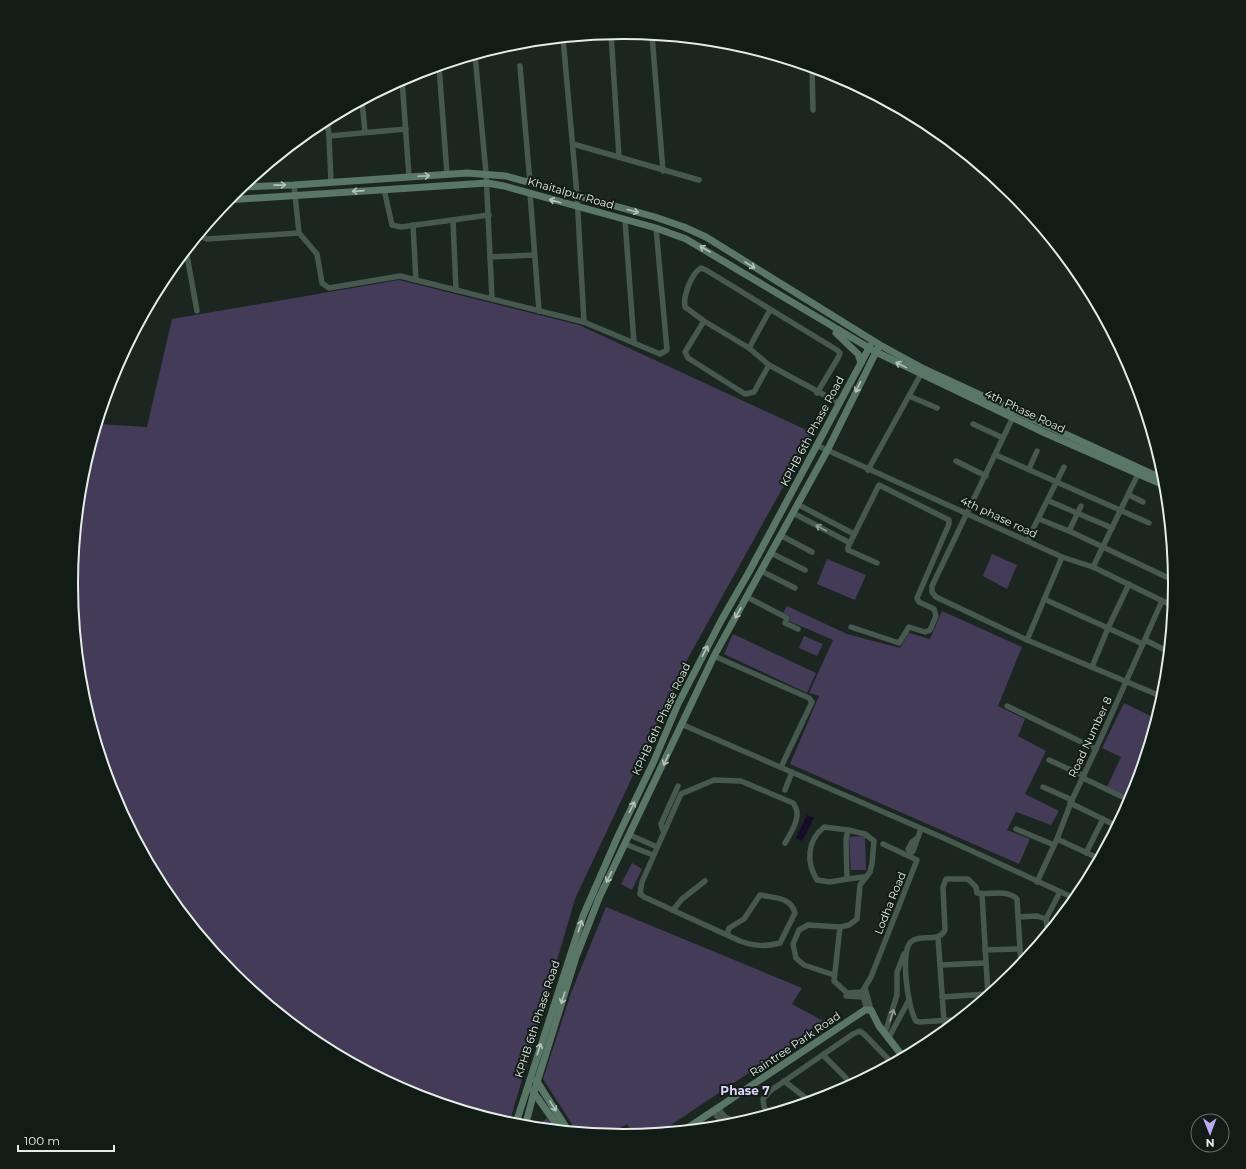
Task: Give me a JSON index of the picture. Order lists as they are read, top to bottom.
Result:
{
  "streets": {
    "street": [
      "Khaitalpur Road",
      "4th Phase Road",
      "KPHB 6th Phase Road",
      "4th phase road",
      "Road Number 8",
      "Lodha Road",
      "Raintree Park Road"
    ]
  },
  "crossings": [
    ["Khaitalpur Road", "4th Phase Road"],
    ["Khaitalpur Road", "KPHB 6th Phase Road"],
    ["4th Phase Road", "KPHB 6th Phase Road"],
    ["KPHB 6th Phase Road", "4th phase road"],
    ["4th phase road", "Road Number 8"]
  ],
  "districts": ["Phase 7"],
  "scale_bar": "100 m",
  "north": "bottom"
}
